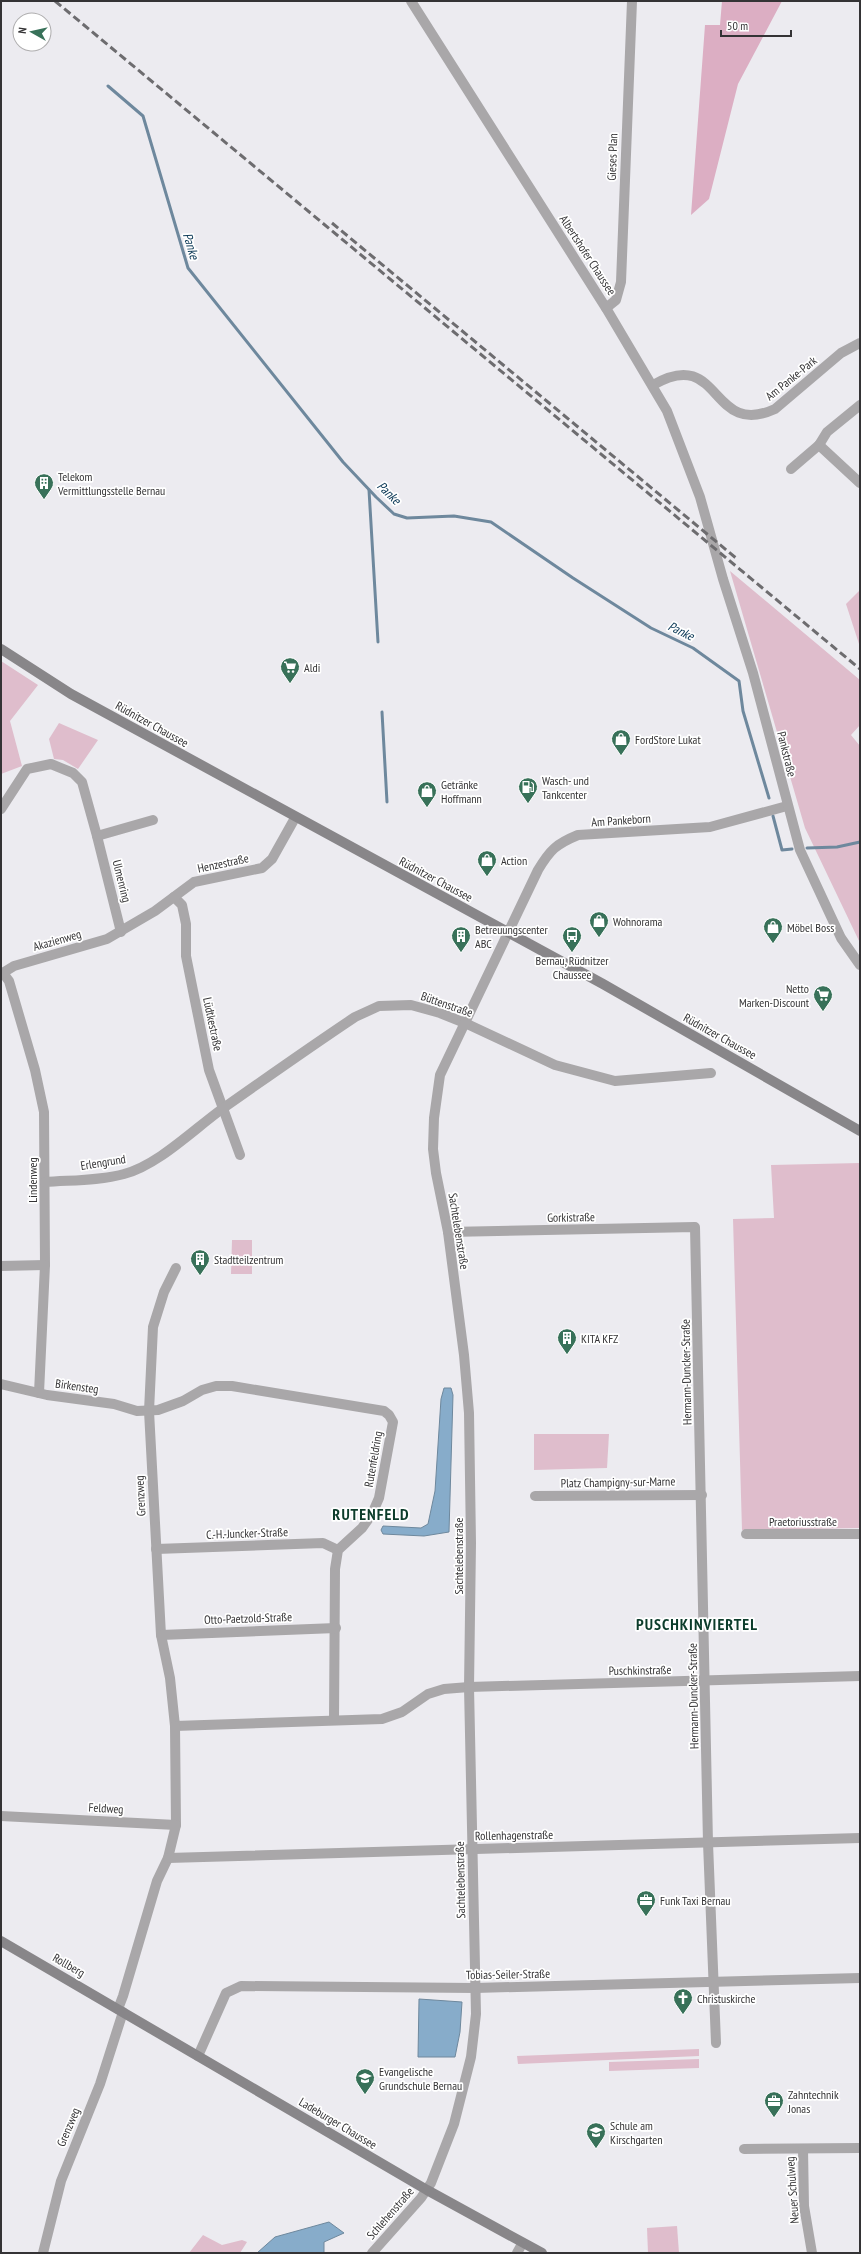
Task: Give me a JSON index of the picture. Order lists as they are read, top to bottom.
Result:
{
  "streets": {
    "main road": ["Rüdnitzer Chaussee", "Rollberg", "Ladeburger Chaussee"],
    "street": [
      "Gieses Plan",
      "Albertshofer Chaussee",
      "Am Panke-Park",
      "Pankstraße",
      "Am Pankeborn",
      "Henzestraße",
      "Ulmenring",
      "Akazienweg",
      "Büttenstraße",
      "Lüdtkestraße",
      "Erlengrund",
      "Lindenweg",
      "Gorkistraße",
      "Sachtelebenstraße",
      "Hermann-Duncker-Straße",
      "Birkensteg",
      "Rutenfeldring",
      "Platz Champigny-sur-Marne",
      "Grenzweg",
      "Praetoriusstraße",
      "C.-H.-Juncker-Straße",
      "Otto-Paetzold-Straße",
      "Puschkinstraße",
      "Feldweg",
      "Rollenhagenstraße",
      "Tobias-Seiler-Straße",
      "Neuer Schulweg",
      "Schlehenstraße"
    ]
  },
  "crossings": [
    ["Gieses Plan", "Albertshofer Chaussee"],
    ["Albertshofer Chaussee", "Am Panke-Park"],
    ["Albertshofer Chaussee", "Pankstraße"],
    ["Rüdnitzer Chaussee", "Am Pankeborn"],
    ["Rüdnitzer Chaussee", "Henzestraße"],
    ["Rüdnitzer Chaussee", "Sachtelebenstraße"],
    ["Pankstraße", "Am Pankeborn"],
    ["Am Pankeborn", "Sachtelebenstraße"],
    ["Henzestraße", "Ulmenring"],
    ["Henzestraße", "Akazienweg"],
    ["Henzestraße", "Lüdtkestraße"],
    ["Ulmenring", "Akazienweg"],
    ["Akazienweg", "Lindenweg"],
    ["Büttenstraße", "Lüdtkestraße"],
    ["Büttenstraße", "Erlengrund"],
    ["Büttenstraße", "Sachtelebenstraße"],
    ["Erlengrund", "Lindenweg"],
    ["Lindenweg", "Birkensteg"],
    ["Gorkistraße", "Sachtelebenstraße"],
    ["Gorkistraße", "Hermann-Duncker-Straße"],
    ["Sachtelebenstraße", "Puschkinstraße"],
    ["Sachtelebenstraße", "Rollenhagenstraße"],
    ["Sachtelebenstraße", "Tobias-Seiler-Straße"],
    ["Sachtelebenstraße", "Ladeburger Chaussee"],
    ["Sachtelebenstraße", "Schlehenstraße"],
    ["Hermann-Duncker-Straße", "Platz Champigny-sur-Marne"],
    ["Hermann-Duncker-Straße", "Puschkinstraße"],
    ["Hermann-Duncker-Straße", "Rollenhagenstraße"],
    ["Hermann-Duncker-Straße", "Tobias-Seiler-Straße"],
    ["Birkensteg", "Rutenfeldring"],
    ["Birkensteg", "Grenzweg"],
    ["Rutenfeldring", "Grenzweg"],
    ["Rutenfeldring", "C.-H.-Juncker-Straße"],
    ["Grenzweg", "C.-H.-Juncker-Straße"],
    ["Grenzweg", "Otto-Paetzold-Straße"],
    ["Grenzweg", "Feldweg"],
    ["Grenzweg", "Rollenhagenstraße"],
    ["Grenzweg", "Rollberg"],
    ["Grenzweg", "Ladeburger Chaussee"],
    ["Rollberg", "Ladeburger Chaussee"],
    ["Tobias-Seiler-Straße", "Ladeburger Chaussee"],
    ["Ladeburger Chaussee", "Schlehenstraße"]
  ],
  "districts": ["RUTENFELD", "PUSCHKINVIERTEL"],
  "water": ["Panke"],
  "places": {
    "building": [
      "Telekom Vermittlungsstelle Bernau",
      "Betreuungscenter ABC",
      "Stadtteilzentrum",
      "KITA KFZ"
    ],
    "supermarket": ["Aldi", "Netto Marken-Discount"],
    "shop": [
      "FordStore Lukat",
      "Getränke Hoffmann",
      "Action",
      "Wohnorama",
      "Möbel Boss"
    ],
    "fuel station": ["Wasch- und Tankcenter"],
    "bus stop": ["Bernau, Rüdnitzer Chaussee"],
    "office": ["Funk Taxi Bernau", "Zahntechnik Jonas"],
    "church": ["Christuskirche"],
    "school or university": ["Evangelische Grundschule Bernau", "Schule am Kirschgarten"]
  },
  "scale_bar": "50 m",
  "north": "left"
}
